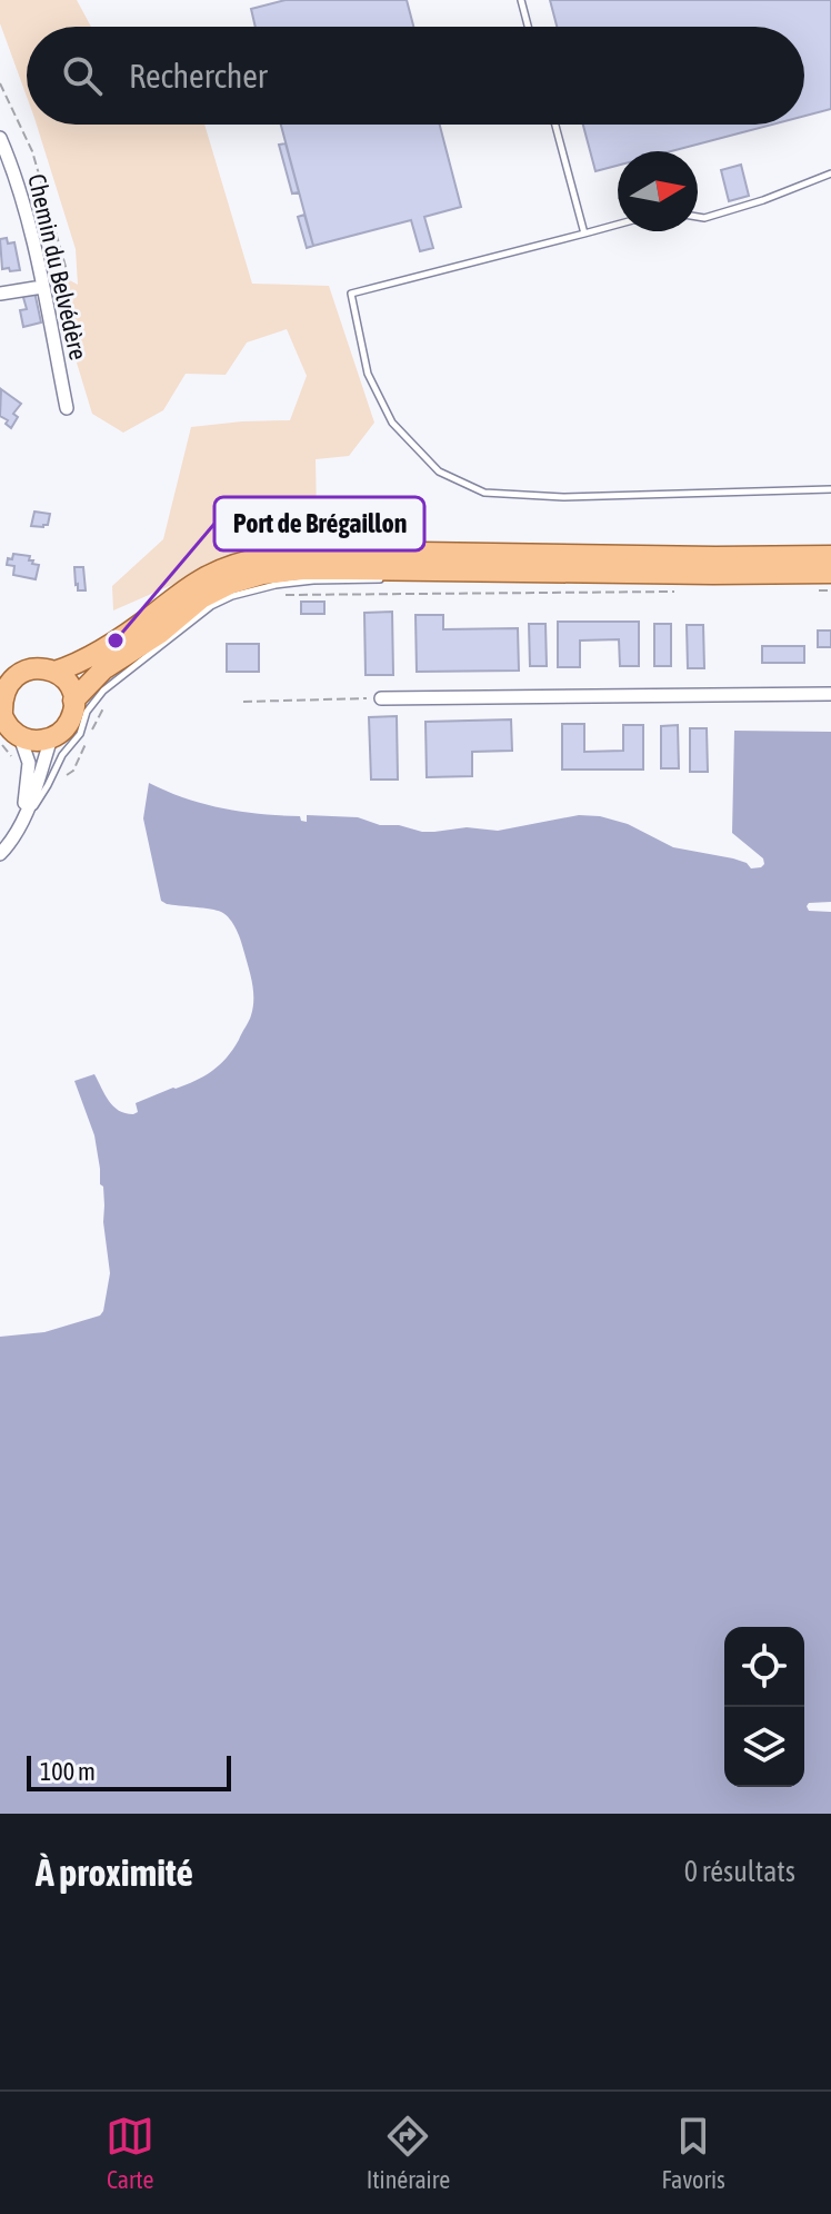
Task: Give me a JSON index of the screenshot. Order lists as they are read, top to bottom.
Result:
{
  "streets": {
    "street": ["Chemin du Belvédère"]
  },
  "places": ["Port de Brégaillon"],
  "scale_bar": "100 m",
  "north": "right",
  "page": {
    "search": "Rechercher",
    "scale": "100 m",
    "heading": ["À proximité", "0 résultats"],
    "nav": ["Carte", "Itinéraire", "Favoris"]
  }
}
